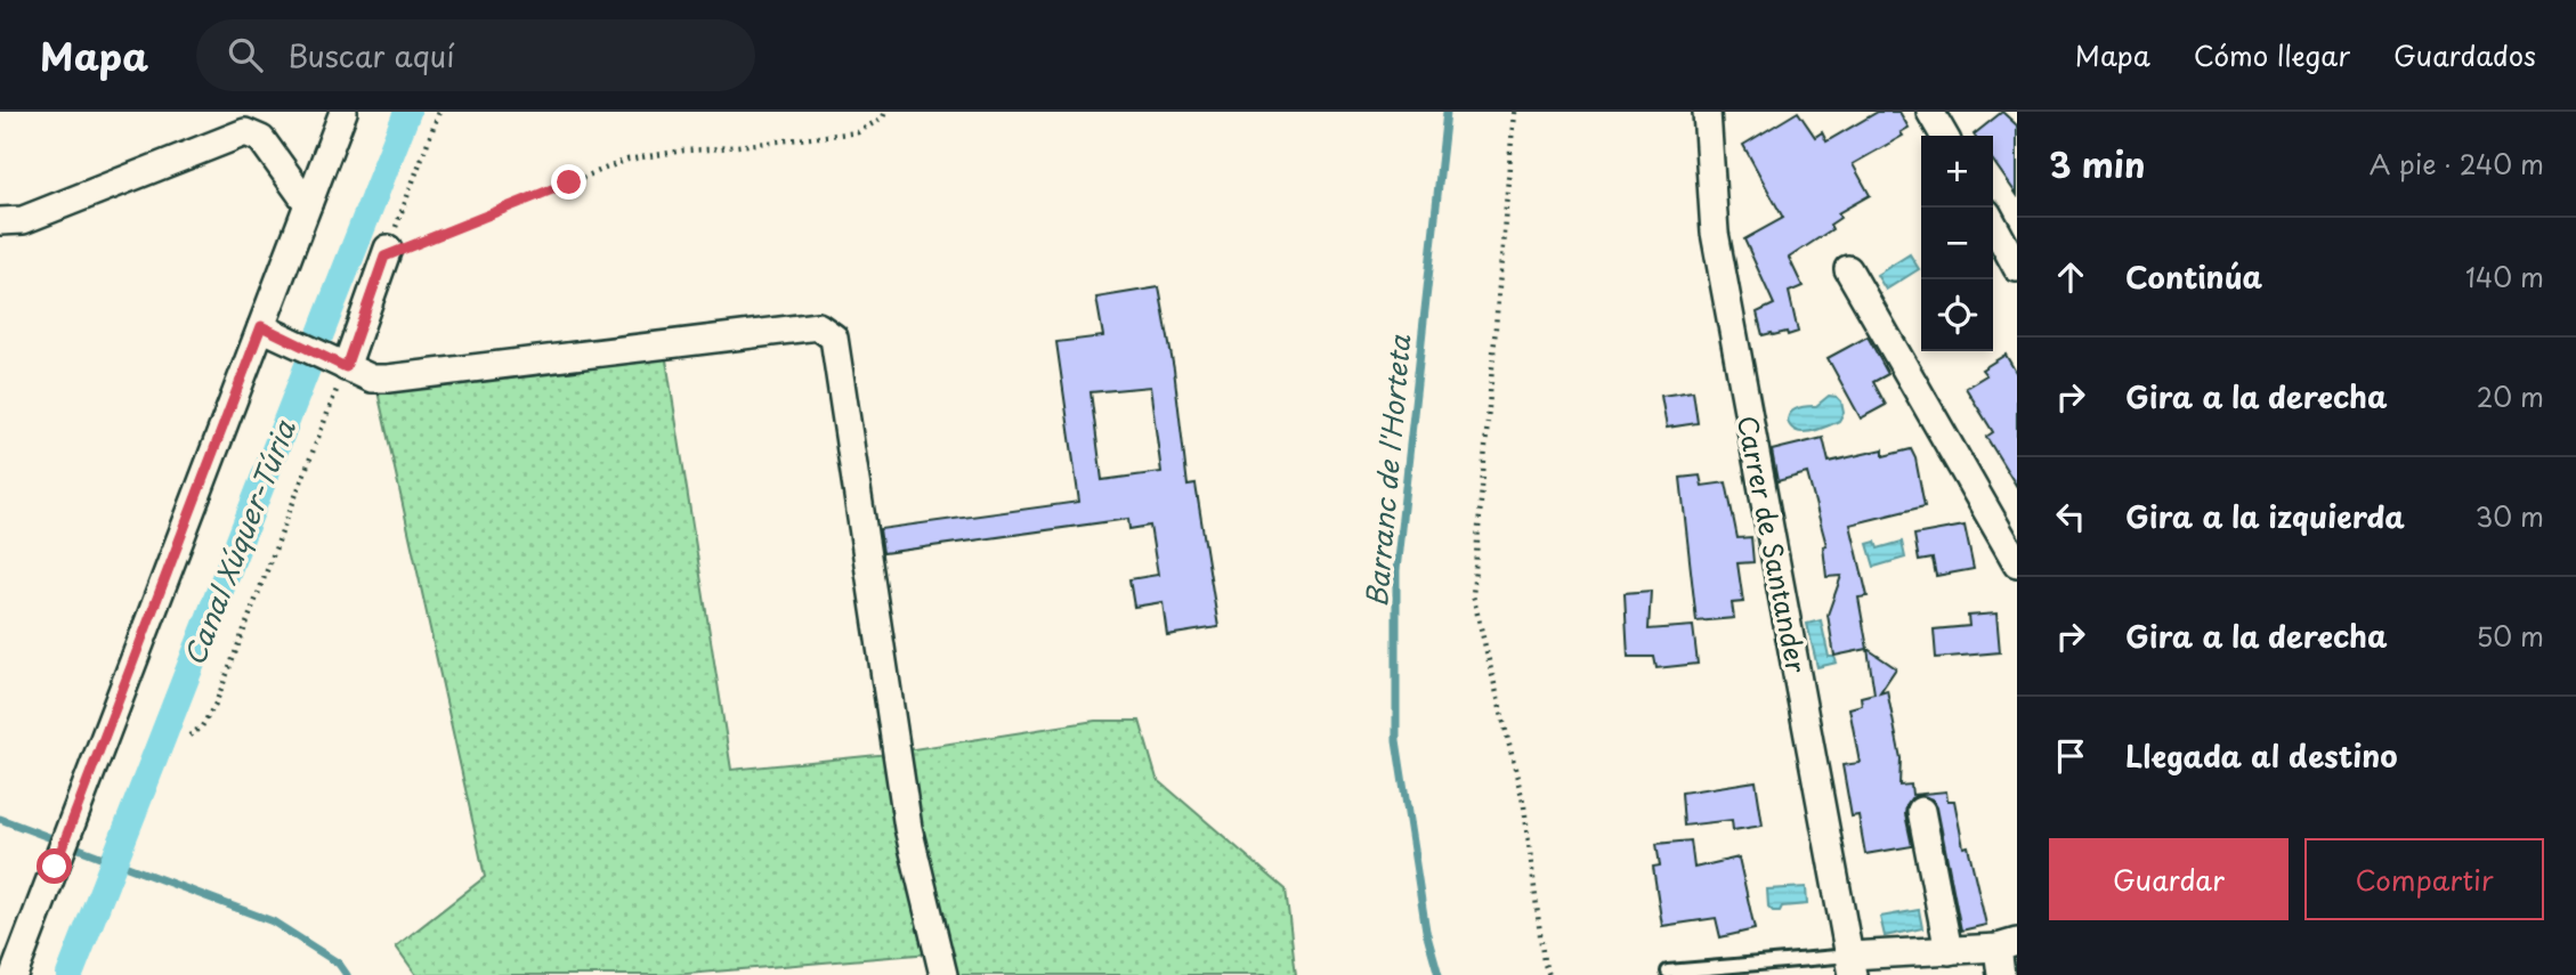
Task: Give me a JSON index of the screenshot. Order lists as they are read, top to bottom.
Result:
{
  "streets": {
    "street": ["Carrer de Santander"]
  },
  "water": ["Barranc de l'Horteta", "Canal Xúquer-Túria"],
  "page": {
    "header": "Mapa",
    "search": "Buscar aquí",
    "nav": ["Mapa", "Cómo llegar", "Guardados"],
    "heading": ["3 min", "A pie · 240 m"],
    "map_buttons": ["+", "−"],
    "list": [
      ["Continúa", "140 m"],
      ["Gira a la derecha", "20 m"],
      ["Gira a la izquierda", "30 m"],
      ["Gira a la derecha", "50 m"],
      "Llegada al destino"
    ],
    "buttons": ["Guardar", "Compartir"]
  }
}
